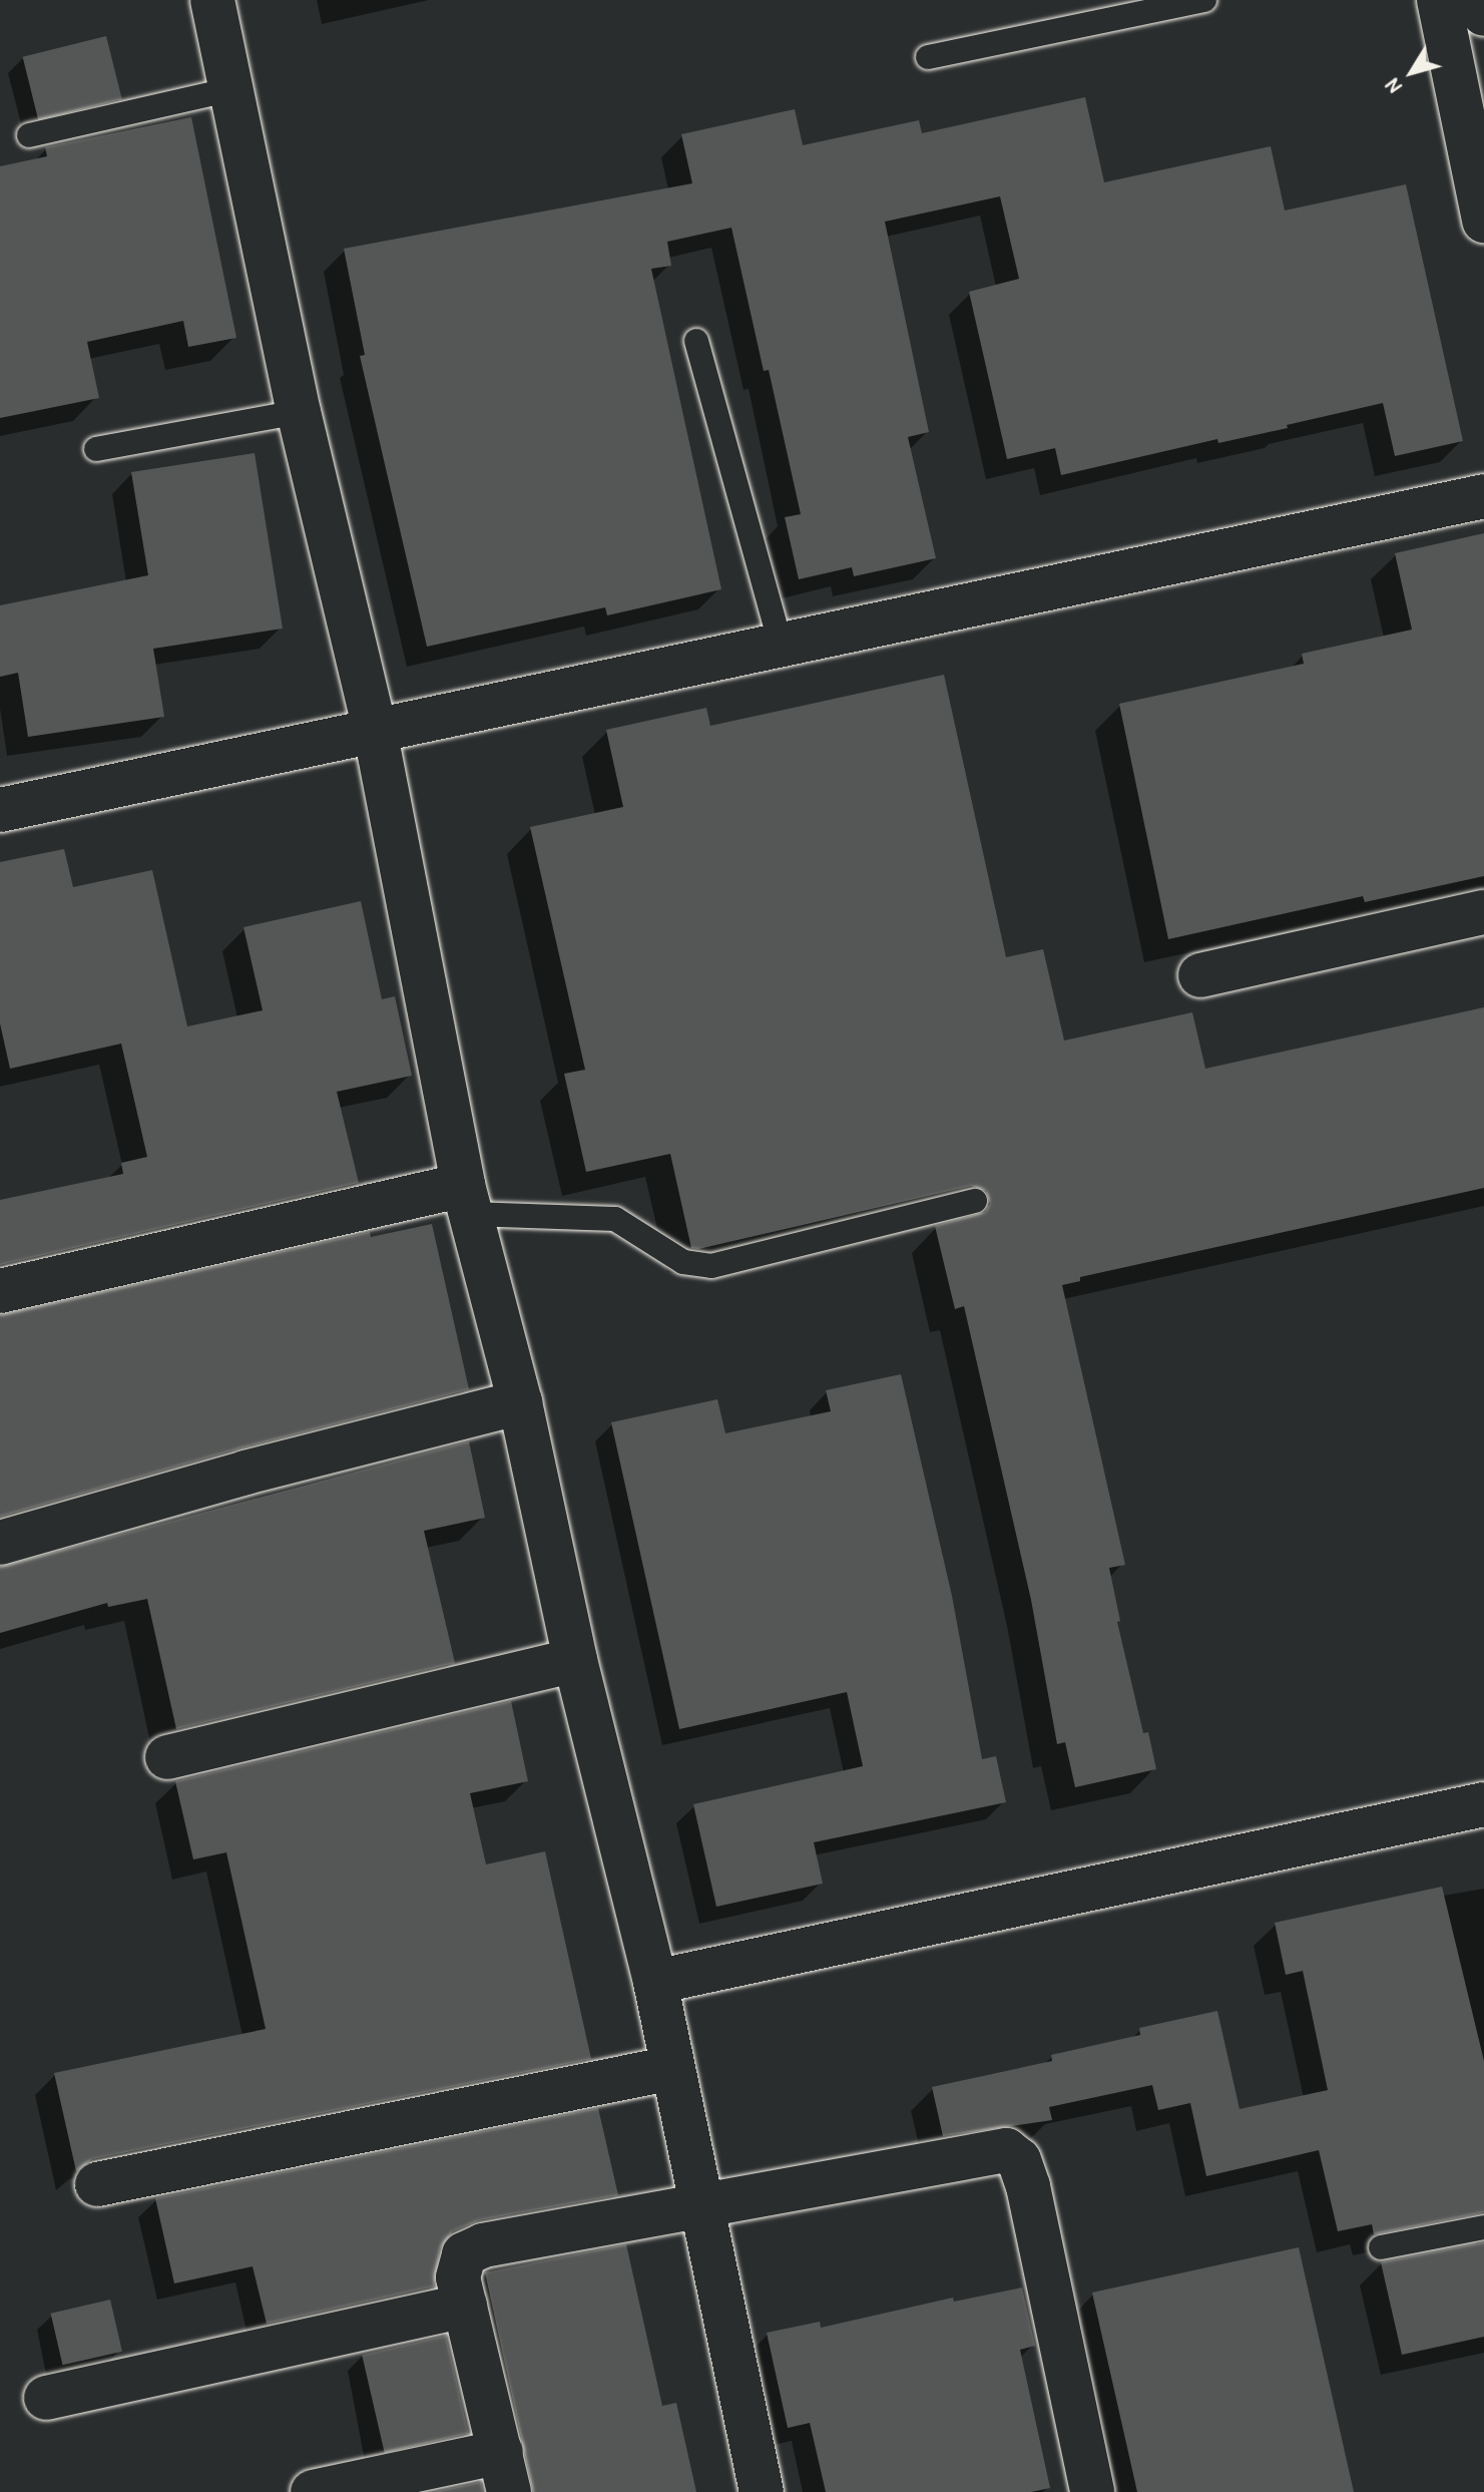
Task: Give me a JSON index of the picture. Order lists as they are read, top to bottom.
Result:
{
  "north": "bottom left"
}
